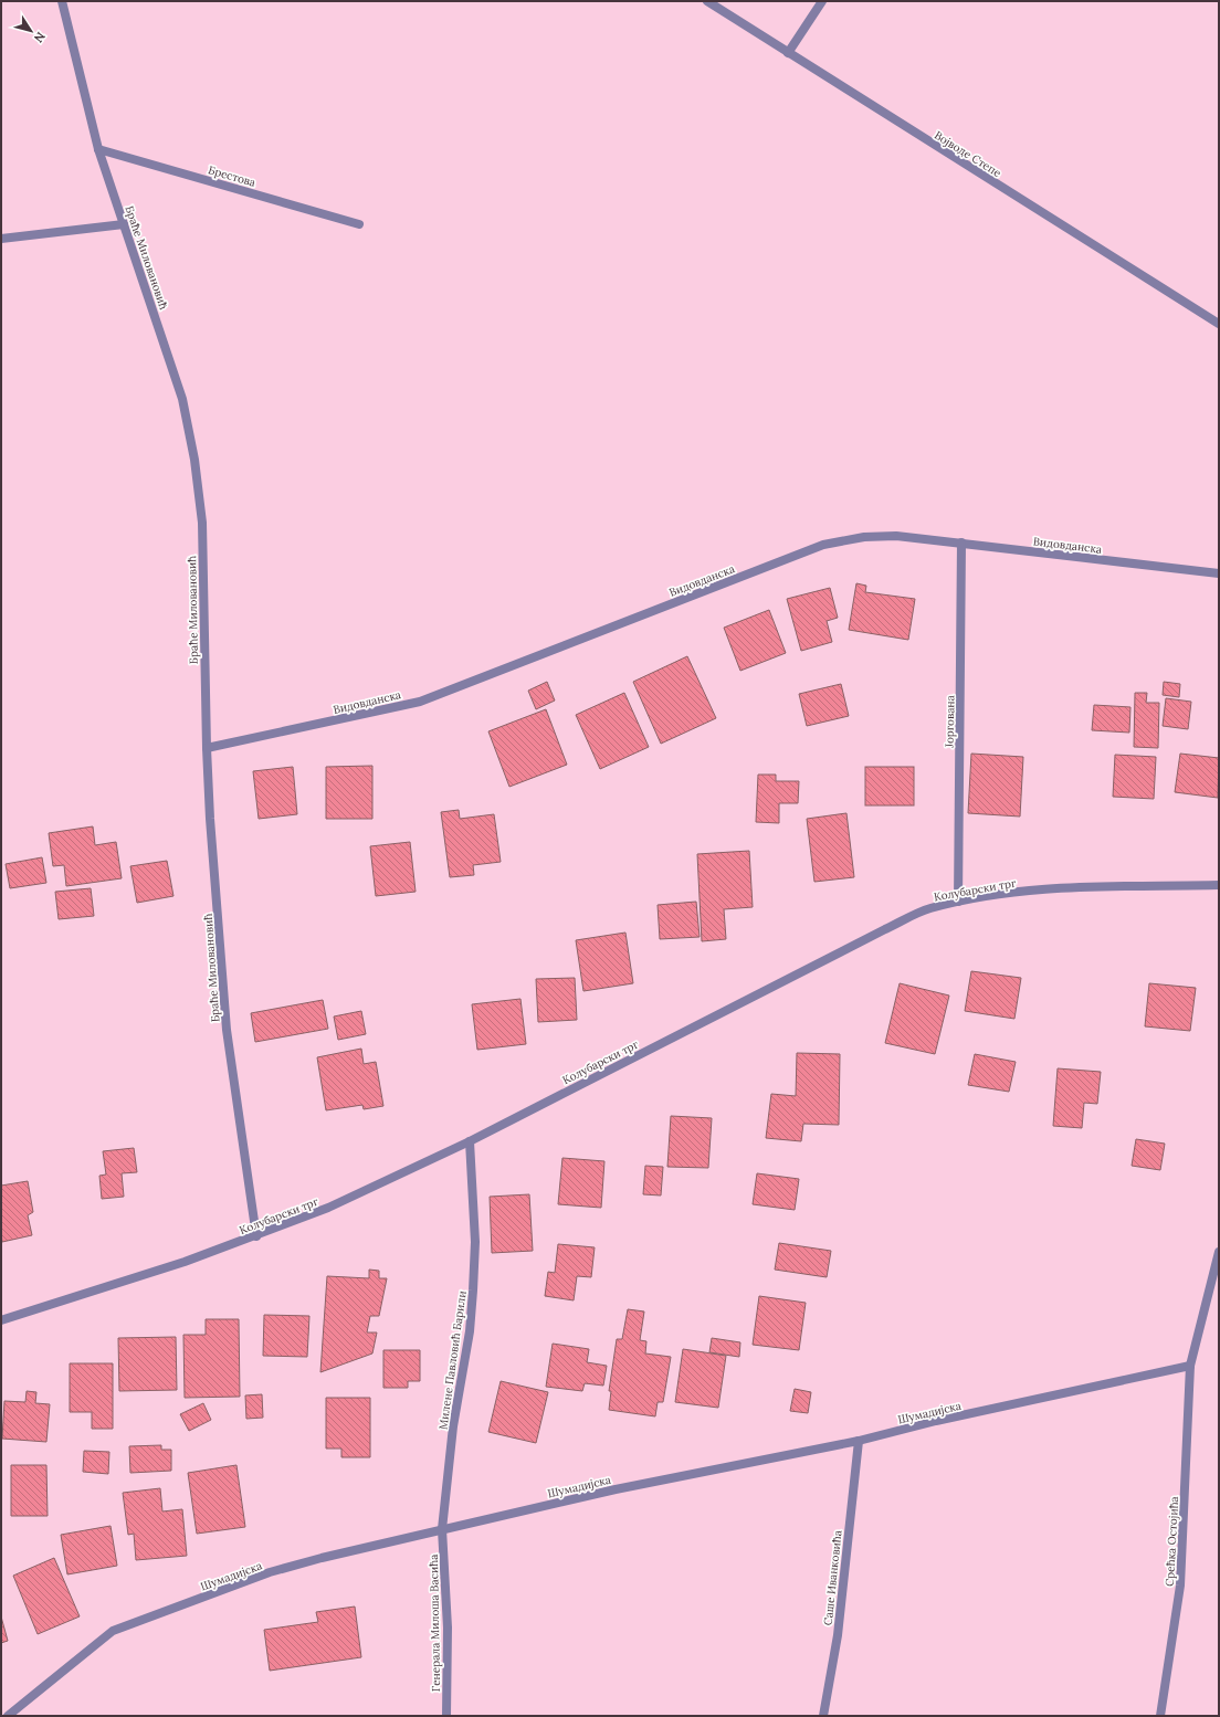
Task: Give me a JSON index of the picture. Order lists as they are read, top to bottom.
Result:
{
  "streets": {
    "street": [
      "Војводе Степе",
      "Брестова",
      "Браће Миловановић",
      "Видовданска",
      "Јоргована",
      "Колубарски трг",
      "Милене Павловић Барили",
      "Шумадијска",
      "Срећка Остојића",
      "Саше Иванковића",
      "Генерала Милоша Васића"
    ]
  },
  "crossings": [
    ["Брестова", "Браће Миловановић"],
    ["Браће Миловановић", "Видовданска"],
    ["Браће Миловановић", "Колубарски трг"],
    ["Видовданска", "Јоргована"],
    ["Јоргована", "Колубарски трг"],
    ["Колубарски трг", "Милене Павловић Барили"],
    ["Милене Павловић Барили", "Шумадијска"],
    ["Милене Павловић Барили", "Генерала Милоша Васића"],
    ["Шумадијска", "Срећка Остојића"],
    ["Шумадијска", "Саше Иванковића"],
    ["Шумадијска", "Генерала Милоша Васића"]
  ],
  "north": "bottom right"
}
